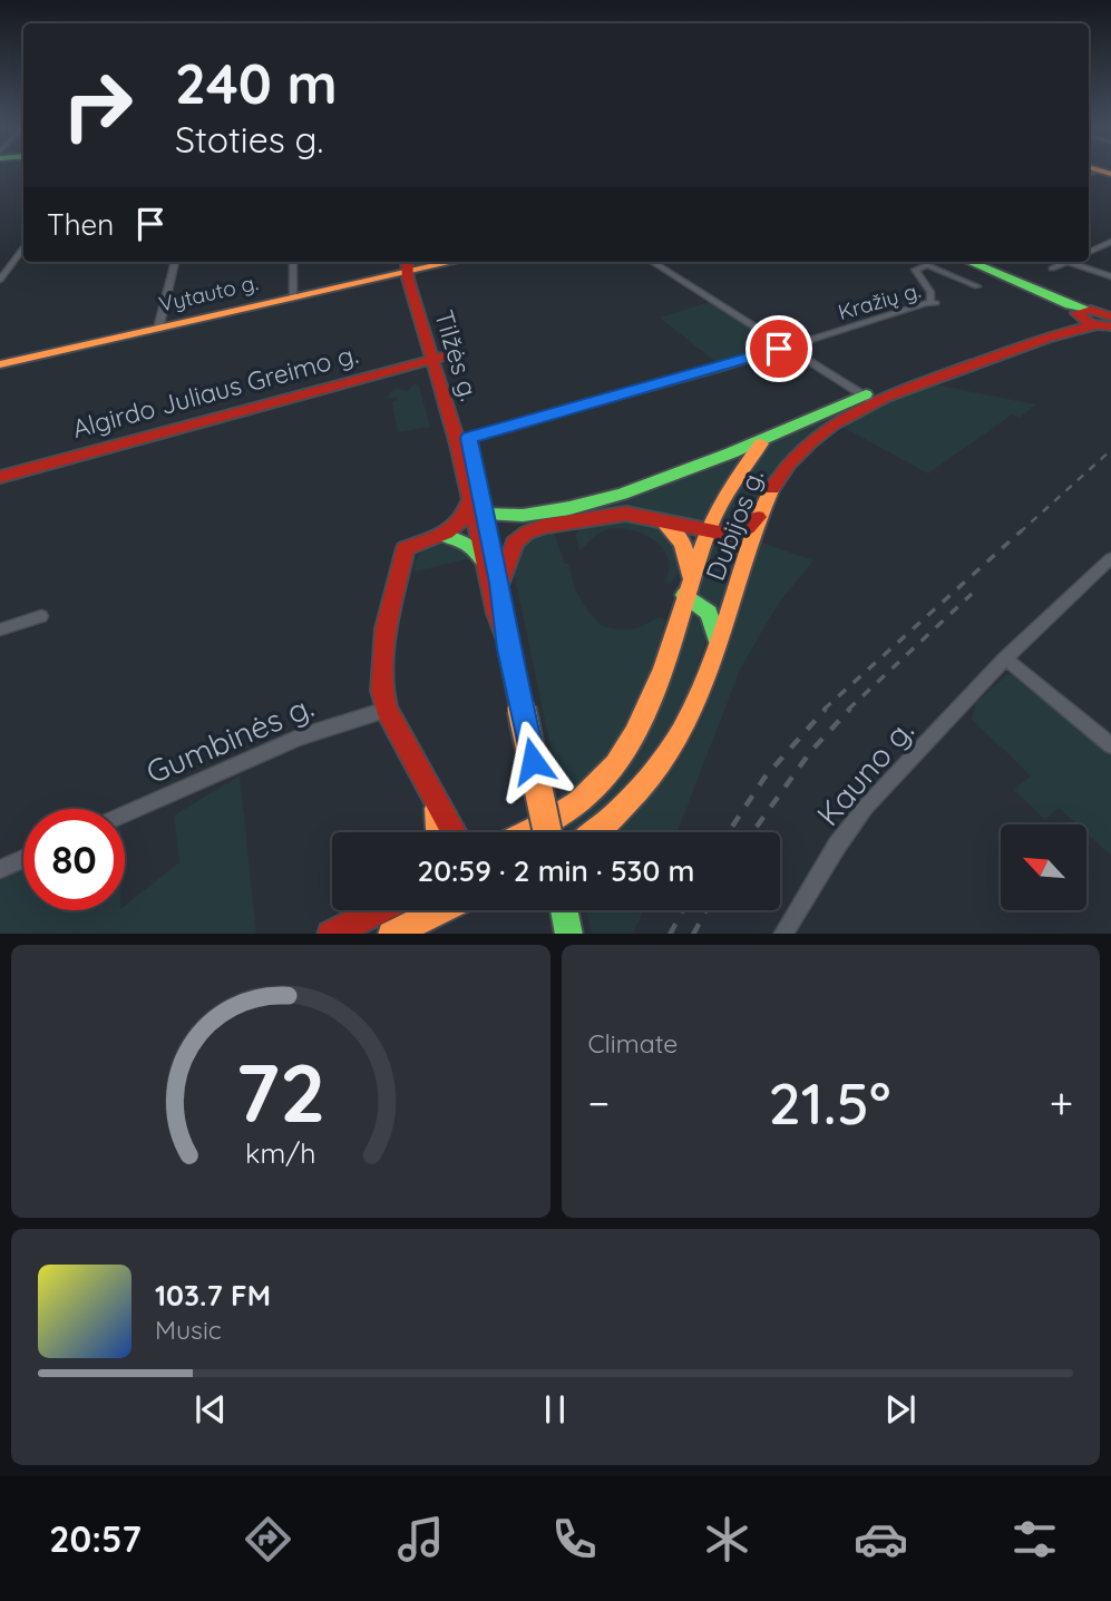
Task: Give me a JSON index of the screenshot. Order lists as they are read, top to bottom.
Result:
{
  "streets": {
    "main road": [
      "Vytauto g.",
      "Tilžės g.",
      "Algirdo Juliaus Greimo g.",
      "Dubijos g."
    ],
    "street": ["Kražių g.", "Gumbinės g.", "Kauno g."]
  },
  "crossings": [
    ["Vytauto g.", "Tilžės g."],
    ["Kražių g.", "Tilžės g."],
    ["Tilžės g.", "Algirdo Juliaus Greimo g."],
    ["Tilžės g.", "Dubijos g."]
  ],
  "north": "top left",
  "page": {
    "turn": ["240 m", "Stoties g."],
    "then": "Then",
    "limit": "80",
    "trip": "20:59 · 2 min · 530 m",
    "tile": "Climate",
    "heat": ["−", "21.5°", "+"],
    "song": ["103.7 FM", "Music"],
    "tabs": "20:57",
    "gauge": ["72", "km/h"]
  }
}
